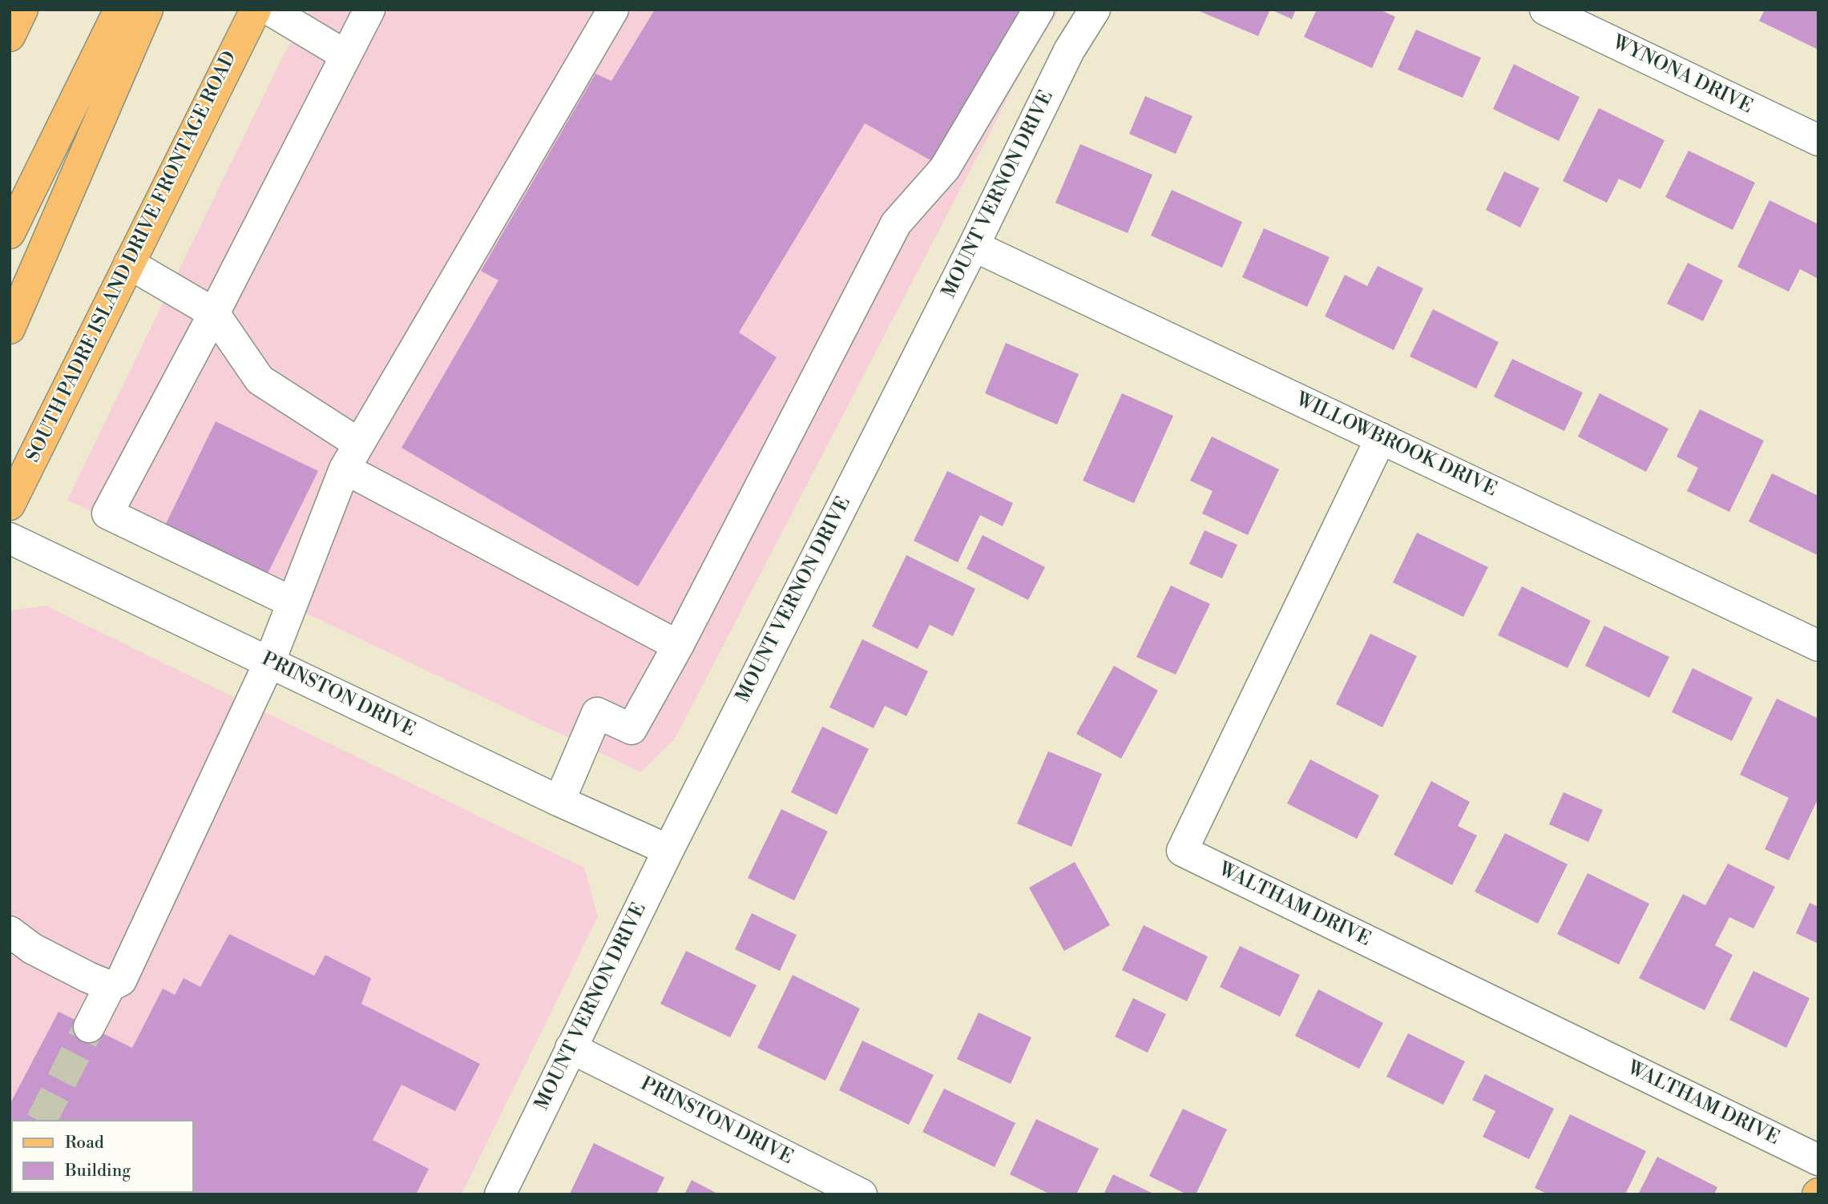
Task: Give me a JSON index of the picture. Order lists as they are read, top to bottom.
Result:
{
  "streets": {
    "main road": ["SOUTH PADRE ISLAND DRIVE FRONTAGE ROAD"],
    "street": [
      "WYNONA DRIVE",
      "MOUNT VERNON DRIVE",
      "WILLOWBROOK DRIVE",
      "PRINSTON DRIVE",
      "WALTHAM DRIVE"
    ]
  },
  "crossings": [
    ["MOUNT VERNON DRIVE", "WILLOWBROOK DRIVE"],
    ["MOUNT VERNON DRIVE", "PRINSTON DRIVE"],
    ["WILLOWBROOK DRIVE", "WALTHAM DRIVE"]
  ],
  "legend": ["Road", "Building"]
}
